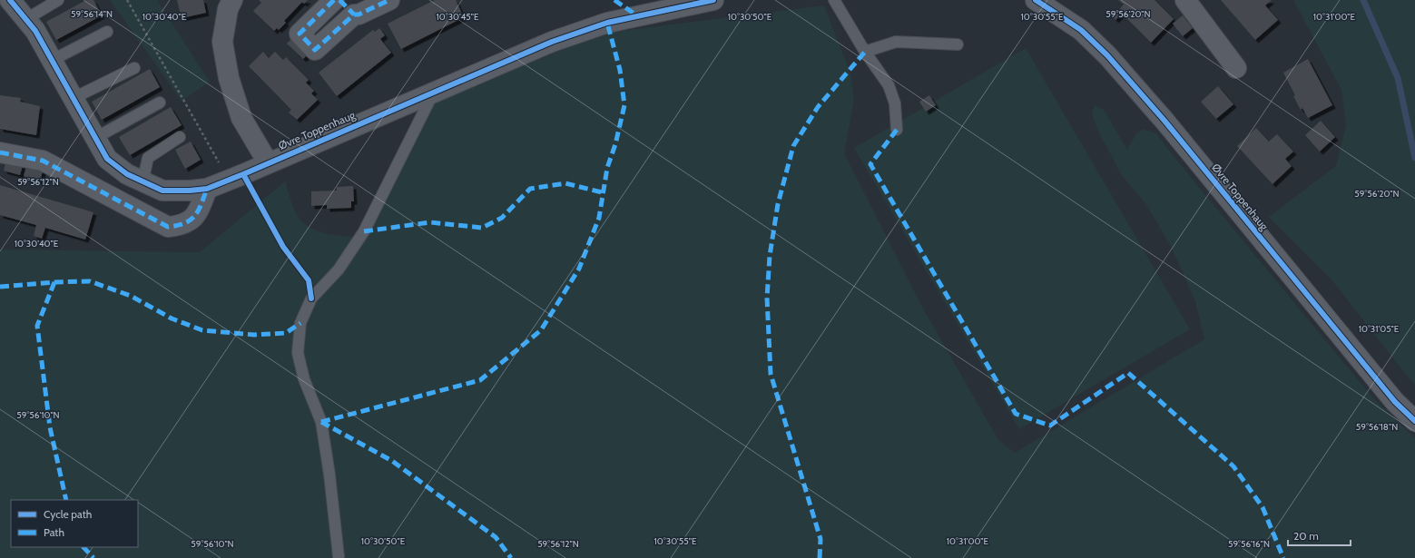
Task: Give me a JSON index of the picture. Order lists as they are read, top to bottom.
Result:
{
  "streets": {
    "street": ["Øvre Toppenhaug"]
  },
  "legend": ["Cycle path", "Path"],
  "scale_bar": "20 m",
  "coordinates": [
    "59°56'20\"N",
    "59°56'14\"N",
    "10°30'40\"E",
    "10°30'55\"E",
    "10°31'00\"E",
    "10°30'45\"E",
    "10°30'50\"E",
    "59°56'12\"N",
    "10°31'05\"E",
    "59°56'10\"N",
    "59°56'18\"N",
    "59°56'16\"N"
  ]
}
